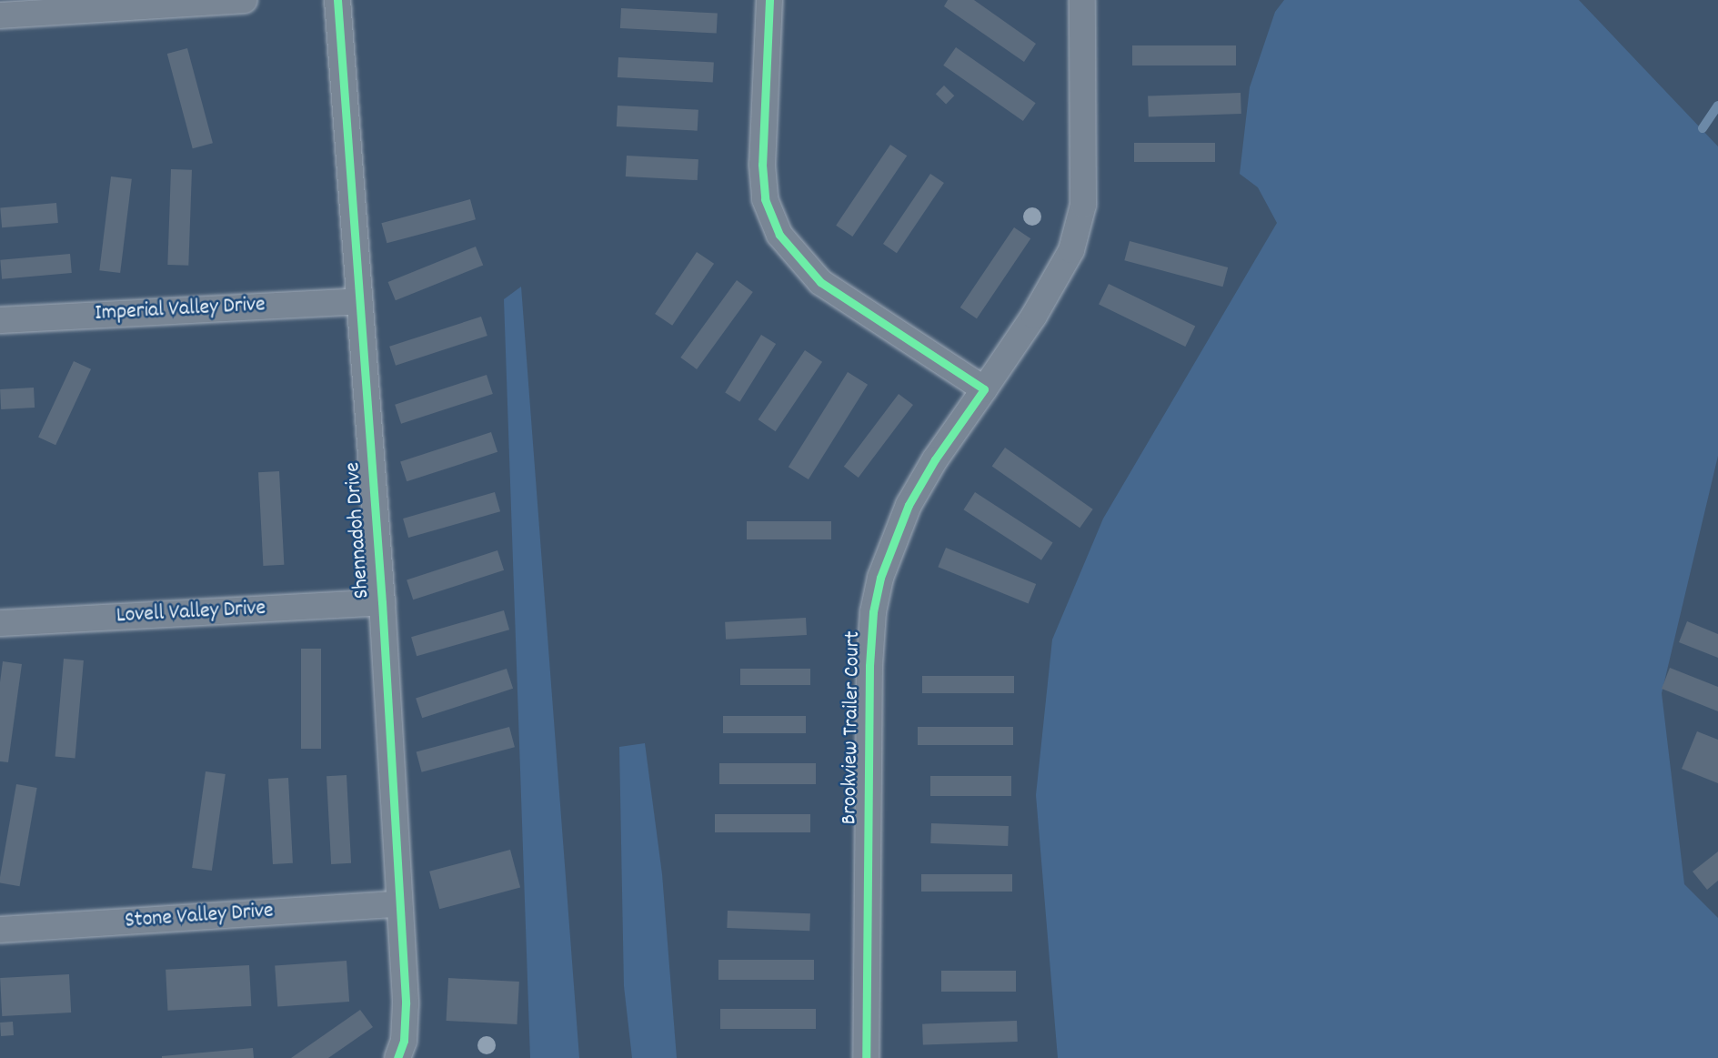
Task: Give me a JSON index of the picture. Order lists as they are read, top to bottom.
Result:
{
  "streets": {
    "street": [
      "Imperial Valley Drive",
      "Shennadoh Drive",
      "Lovell Valley Drive",
      "Brookview Trailer Court",
      "Stone Valley Drive"
    ]
  },
  "crossings": [
    ["Imperial Valley Drive", "Shennadoh Drive"],
    ["Shennadoh Drive", "Lovell Valley Drive"],
    ["Shennadoh Drive", "Stone Valley Drive"]
  ]
}
